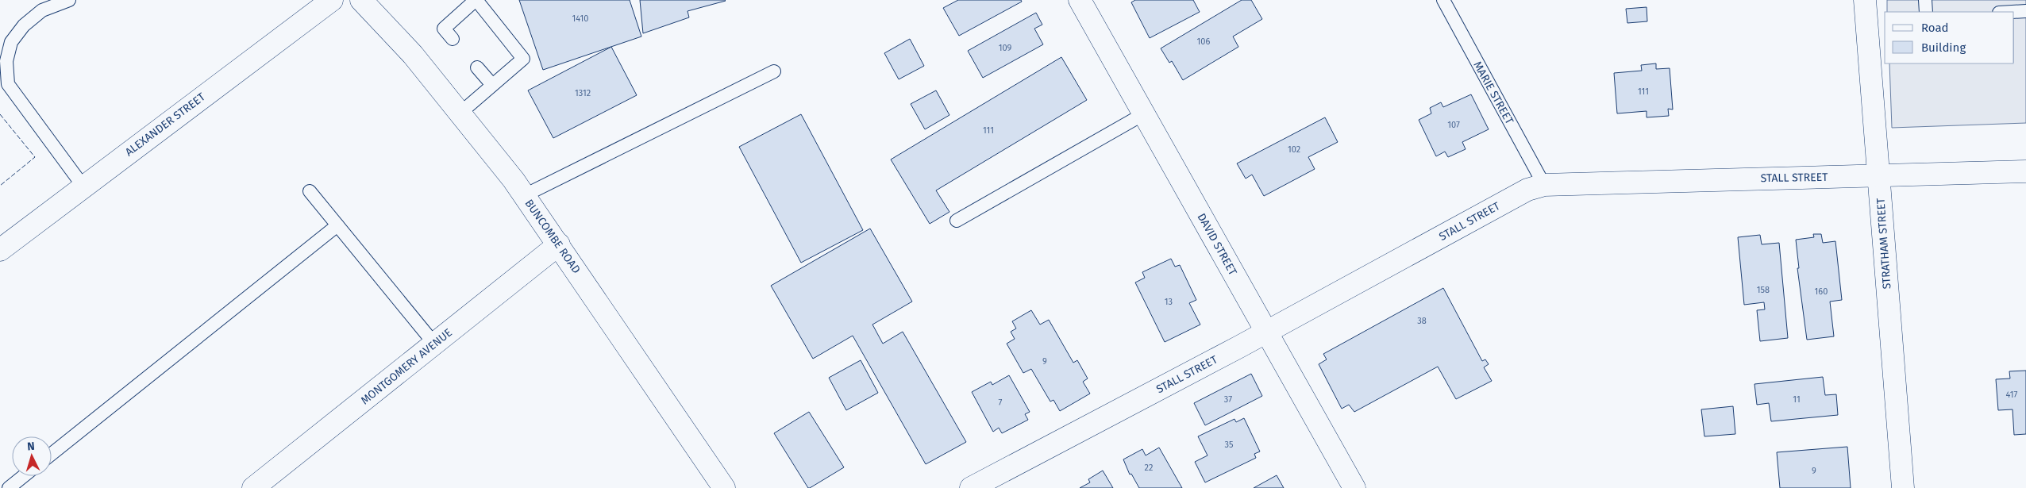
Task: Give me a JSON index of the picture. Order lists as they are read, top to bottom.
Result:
{
  "streets": {
    "street": [
      "ALEXANDER STREET",
      "STALL STREET",
      "BUNCOMBE ROAD",
      "STRATHAM STREET",
      "DAVID STREET",
      "MONTGOMERY AVENUE"
    ],
    "lane": ["MARIE STREET"]
  },
  "crossings": [
    ["MARIE STREET", "STALL STREET"],
    ["STALL STREET", "STRATHAM STREET"],
    ["STALL STREET", "DAVID STREET"],
    ["BUNCOMBE ROAD", "MONTGOMERY AVENUE"]
  ],
  "house_numbers": [
    "1410",
    "106",
    "109",
    "111",
    "1312",
    "107",
    "111",
    "102",
    "158",
    "160",
    "13",
    "38",
    "9",
    "417",
    "37",
    "11",
    "7",
    "35",
    "22",
    "9"
  ],
  "legend": ["Road", "Building"],
  "north": "top"
}
